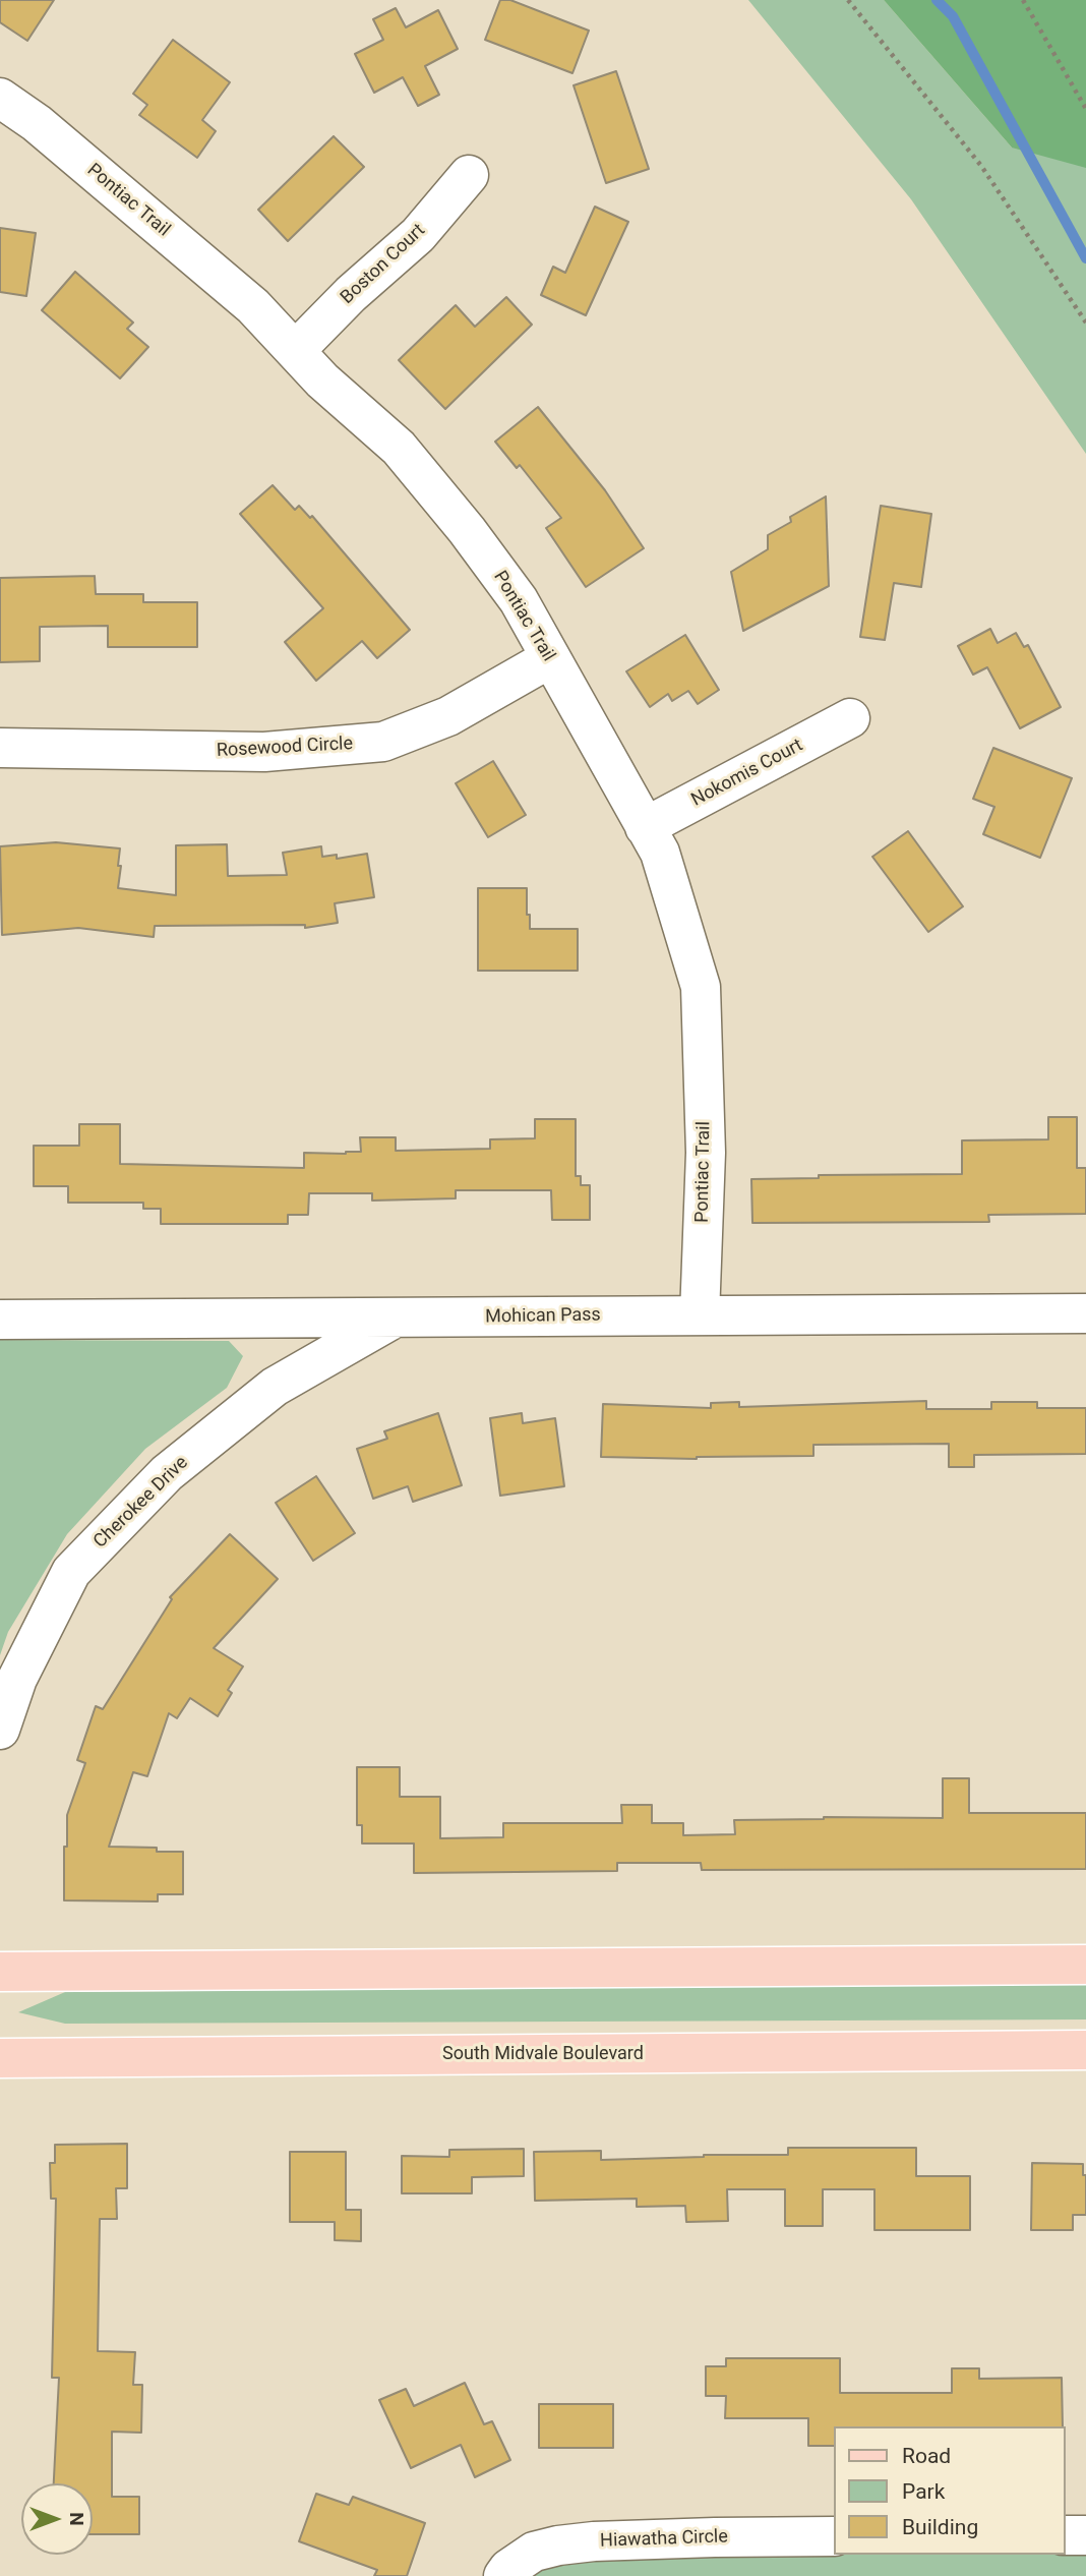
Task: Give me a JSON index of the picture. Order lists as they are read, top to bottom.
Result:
{
  "streets": {
    "main road": ["South Midvale Boulevard"],
    "street": [
      "Pontiac Trail",
      "Boston Court",
      "Rosewood Circle",
      "Nokomis Court",
      "Mohican Pass",
      "Cherokee Drive",
      "Hiawatha Circle"
    ]
  },
  "crossings": [
    ["Pontiac Trail", "Boston Court"],
    ["Pontiac Trail", "Rosewood Circle"],
    ["Pontiac Trail", "Nokomis Court"],
    ["Pontiac Trail", "Mohican Pass"],
    ["Mohican Pass", "Cherokee Drive"]
  ],
  "legend": ["Road", "Park", "Building"],
  "north": "right"
}
